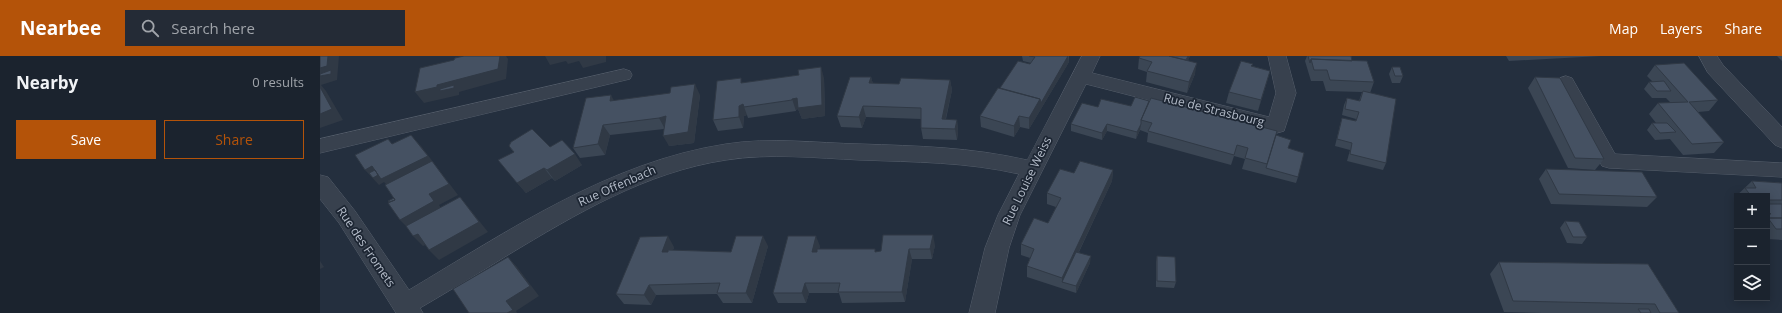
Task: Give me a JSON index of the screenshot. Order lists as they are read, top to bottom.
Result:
{
  "streets": {
    "street": [
      "Rue de Strasbourg",
      "Rue Louise Weiss",
      "Rue Offenbach",
      "Rue des Fromets"
    ]
  },
  "crossings": [
    ["Rue de Strasbourg", "Rue Louise Weiss"],
    ["Rue Louise Weiss", "Rue Offenbach"],
    ["Rue Offenbach", "Rue des Fromets"]
  ],
  "page": {
    "header": "Nearbee",
    "search": "Search here",
    "nav": ["Map", "Layers", "Share"],
    "heading": ["Nearby", "0 results"],
    "buttons": ["Save", "Share"],
    "map_buttons": ["+", "−"]
  }
}
